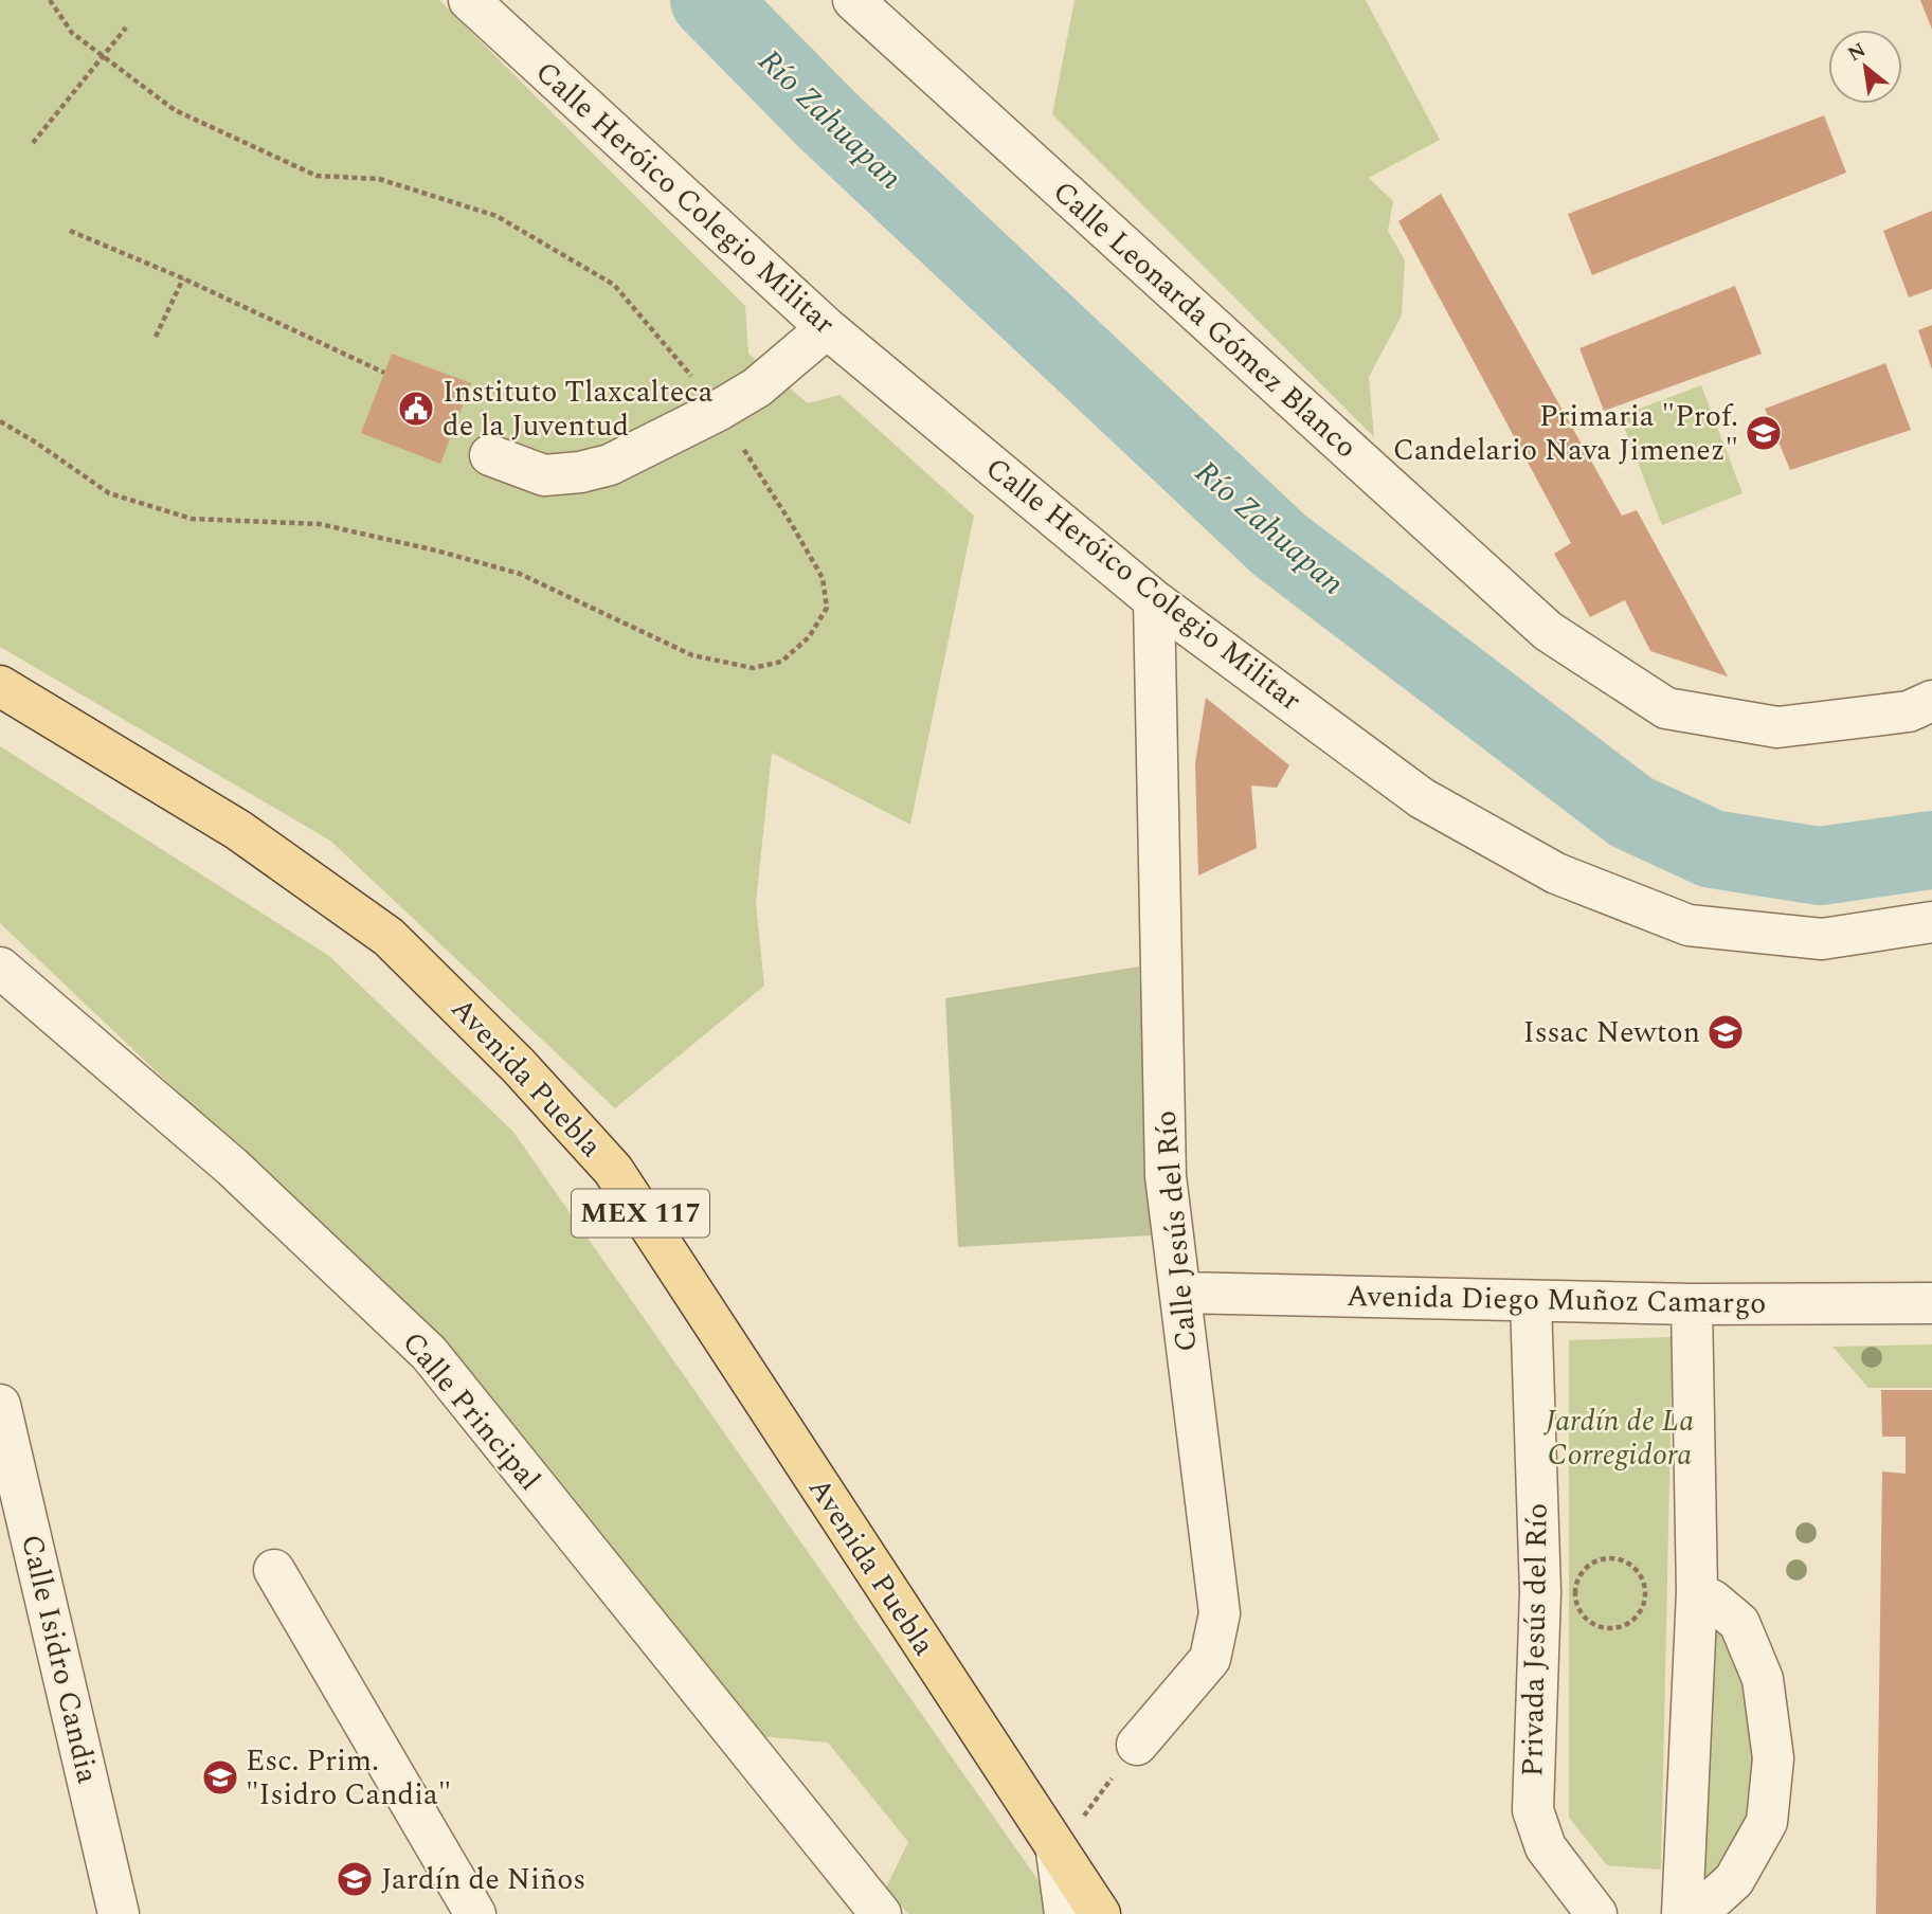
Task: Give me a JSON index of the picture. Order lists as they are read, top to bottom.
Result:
{
  "streets": {
    "main road": ["Avenida Puebla", "MEX 117"],
    "street": [
      "Calle Heróico Colegio Militar",
      "Calle Leonarda Gómez Blanco",
      "Calle Jesús del Río",
      "Avenida Diego Muñoz Camargo",
      "Calle Principal",
      "Privada Jesús del Río",
      "Calle Isidro Candia"
    ]
  },
  "crossings": [
    ["Calle Heróico Colegio Militar", "Calle Jesús del Río"],
    ["Calle Jesús del Río", "Avenida Diego Muñoz Camargo"],
    ["Avenida Diego Muñoz Camargo", "Privada Jesús del Río"]
  ],
  "water": ["Río Zahuapan"],
  "parks": ["Jardín de La Corregidora"],
  "places": {
    "public building": ["Instituto Tlaxcalteca de la Juventud"],
    "school or university": [
      "Primaria \"Prof. Candelario Nava Jimenez\"",
      "Issac Newton",
      "Esc. Prim. \"Isidro Candia\"",
      "Jardín de Niños"
    ]
  },
  "north": "top left"
}
